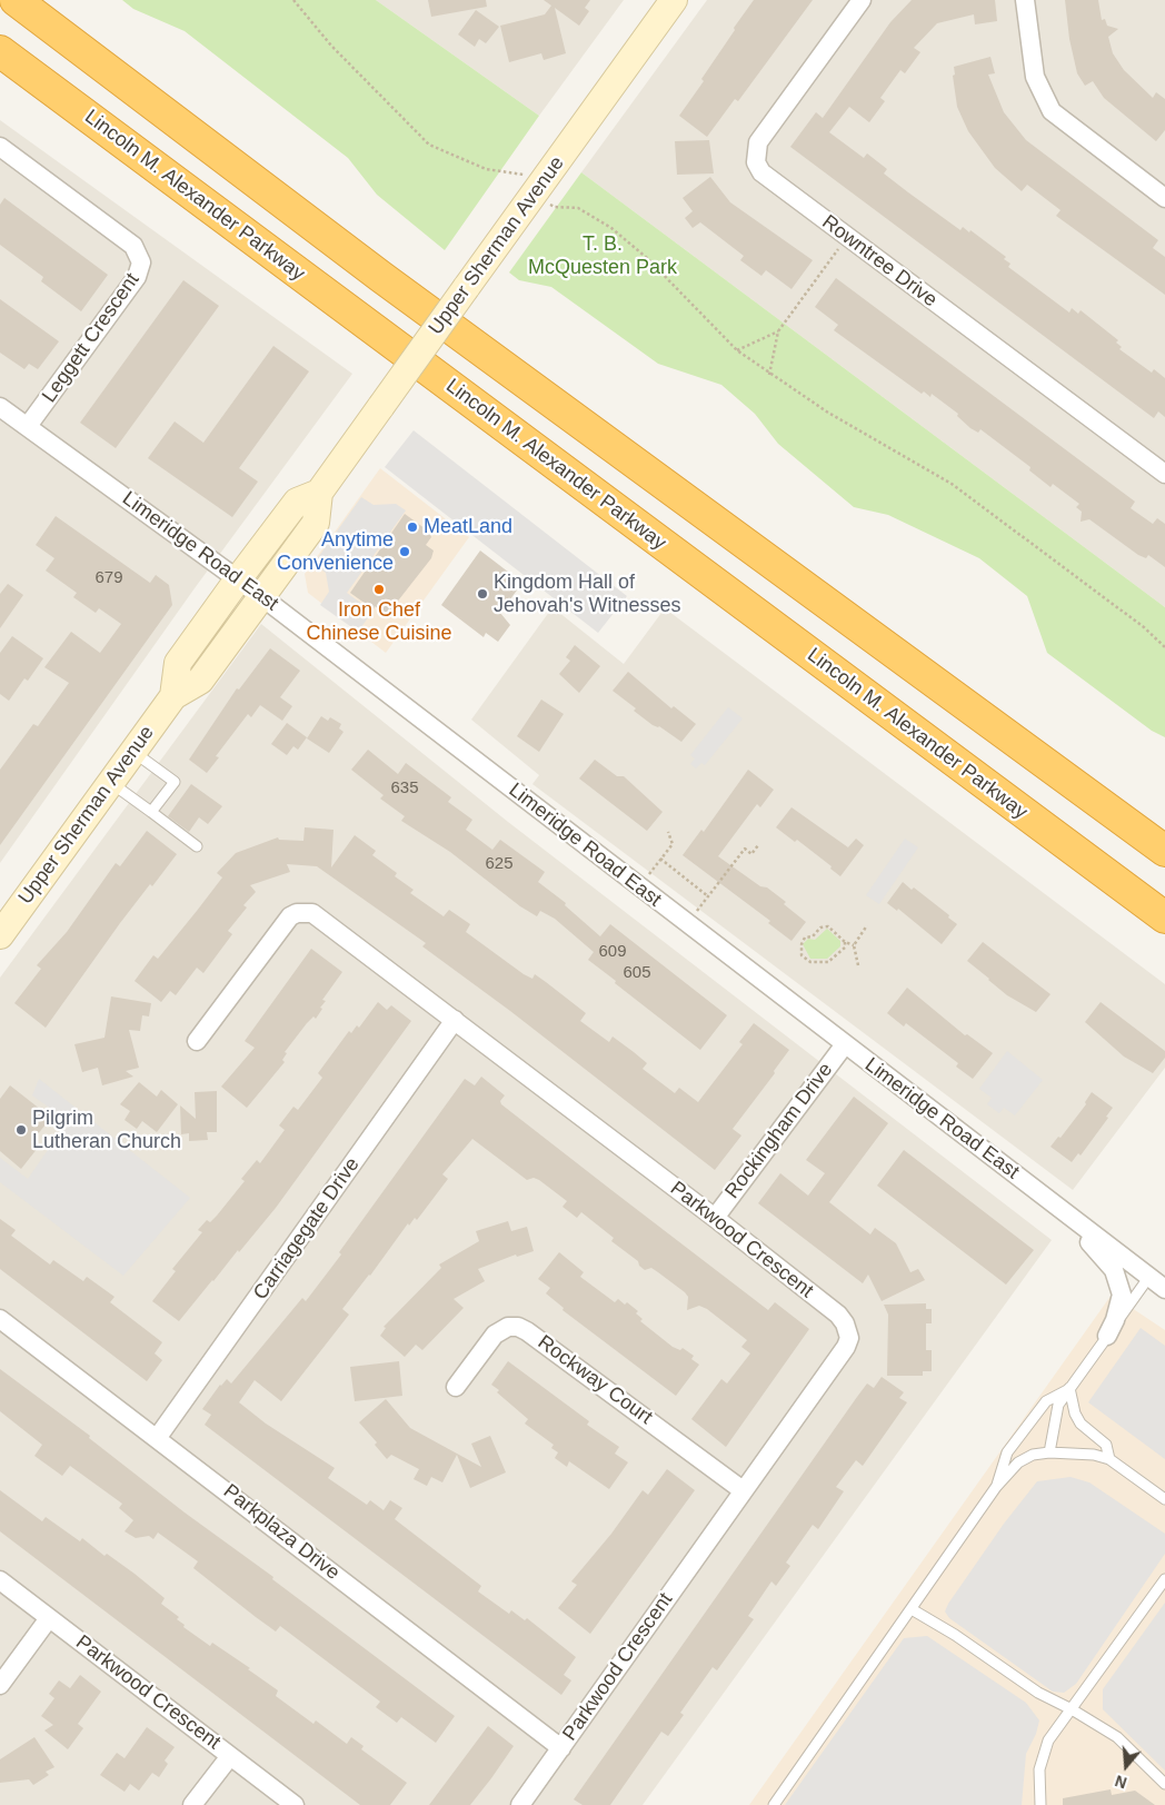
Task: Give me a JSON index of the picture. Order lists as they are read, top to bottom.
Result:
{
  "streets": {
    "highway": ["Lincoln M. Alexander Parkway"],
    "main road": ["Upper Sherman Avenue"],
    "street": [
      "Rowntree Drive",
      "Leggett Crescent",
      "Limeridge Road East",
      "Rockingham Drive",
      "Carriagegate Drive",
      "Parkwood Crescent",
      "Rockway Court",
      "Parkplaza Drive"
    ]
  },
  "crossings": [
    ["Upper Sherman Avenue", "Limeridge Road East"],
    ["Leggett Crescent", "Limeridge Road East"],
    ["Limeridge Road East", "Rockingham Drive"],
    ["Rockingham Drive", "Parkwood Crescent"],
    ["Carriagegate Drive", "Parkwood Crescent"],
    ["Carriagegate Drive", "Parkplaza Drive"],
    ["Parkwood Crescent", "Rockway Court"],
    ["Parkwood Crescent", "Parkplaza Drive"]
  ],
  "parks": ["T. B. McQuesten Park"],
  "places": [
    "MeatLand",
    "Anytime Convenience",
    "Iron Chef Chinese Cuisine",
    "Kingdom Hall of Jehovah's Witnesses",
    "Pilgrim Lutheran Church"
  ],
  "house_numbers": [
    "679",
    "635",
    "625",
    "609",
    "605"
  ],
  "north": "bottom"
}
